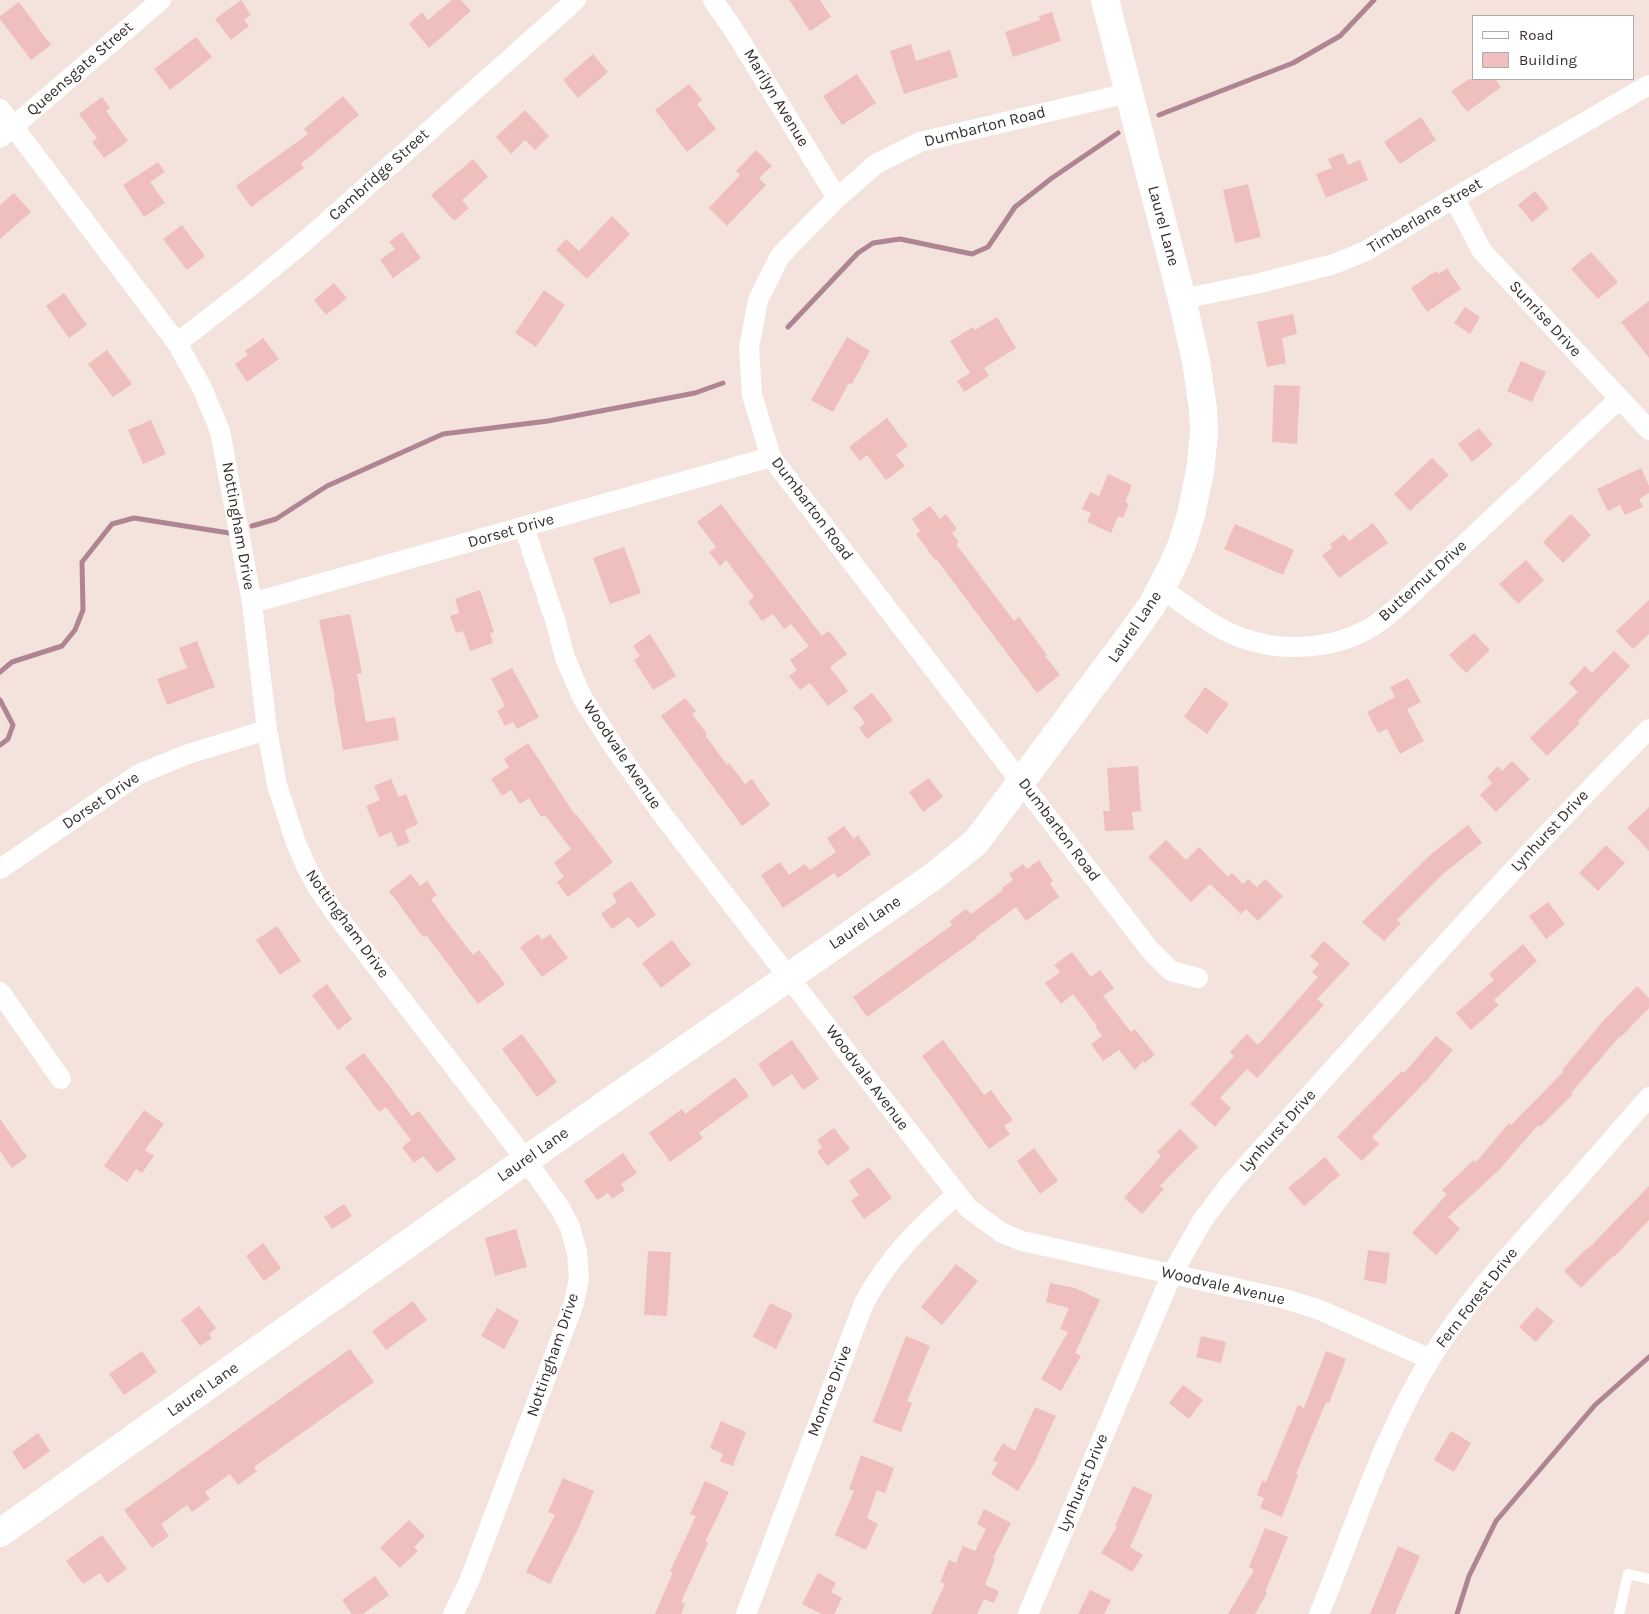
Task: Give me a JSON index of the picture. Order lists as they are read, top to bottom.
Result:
{
  "streets": {
    "street": [
      "Queensgate Street",
      "Marilyn Avenue",
      "Dumbarton Road",
      "Cambridge Street",
      "Timberlane Street",
      "Laurel Lane",
      "Sunrise Drive",
      "Nottingham Drive",
      "Dorset Drive",
      "Butternut Drive",
      "Woodvale Avenue",
      "Lynhurst Drive",
      "Fern Forest Drive",
      "Monroe Drive"
    ]
  },
  "crossings": [
    ["Queensgate Street", "Nottingham Drive"],
    ["Marilyn Avenue", "Dumbarton Road"],
    ["Dumbarton Road", "Laurel Lane"],
    ["Dumbarton Road", "Dorset Drive"],
    ["Cambridge Street", "Nottingham Drive"],
    ["Timberlane Street", "Laurel Lane"],
    ["Timberlane Street", "Sunrise Drive"],
    ["Laurel Lane", "Nottingham Drive"],
    ["Laurel Lane", "Butternut Drive"],
    ["Laurel Lane", "Woodvale Avenue"],
    ["Sunrise Drive", "Butternut Drive"],
    ["Nottingham Drive", "Dorset Drive"],
    ["Dorset Drive", "Woodvale Avenue"],
    ["Woodvale Avenue", "Lynhurst Drive"],
    ["Woodvale Avenue", "Fern Forest Drive"],
    ["Woodvale Avenue", "Monroe Drive"]
  ],
  "legend": ["Road", "Building"]
}
